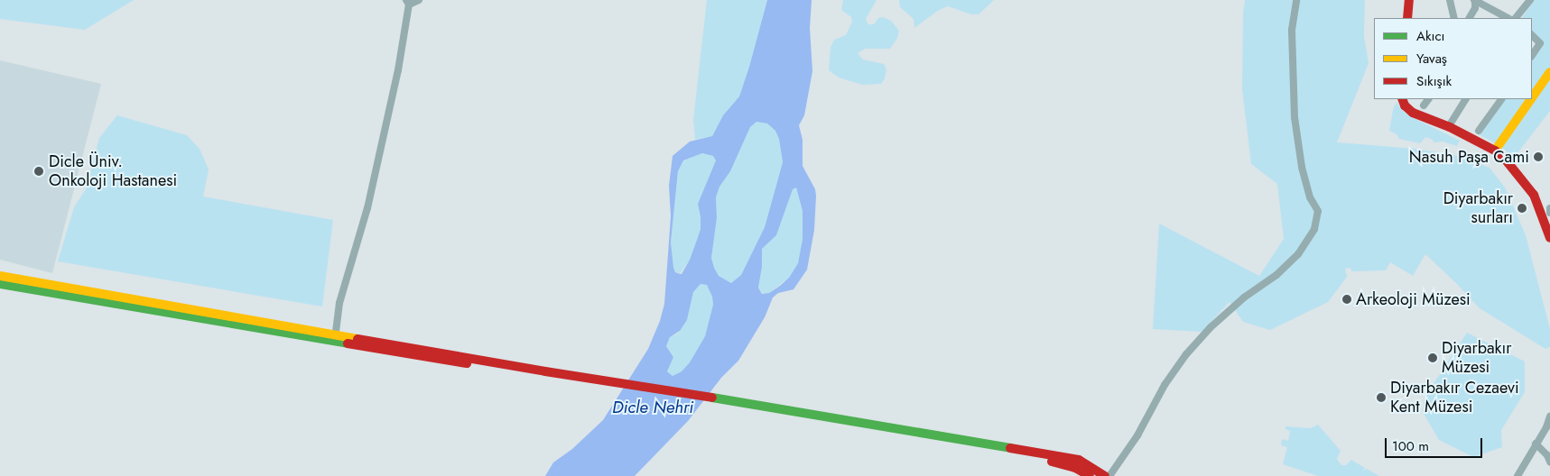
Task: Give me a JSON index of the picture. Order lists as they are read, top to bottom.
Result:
{
  "water": ["Dicle Nehri"],
  "places": [
    "Nasuh Paşa Cami",
    "Dicle Üniv. Onkoloji Hastanesi",
    "Diyarbakır surları",
    "Arkeoloji Müzesi",
    "Diyarbakır Müzesi",
    "Diyarbakır Cezaevi Kent Müzesi"
  ],
  "legend": ["Akıcı", "Yavaş", "Sıkışık"],
  "scale_bar": "100 m"
}
